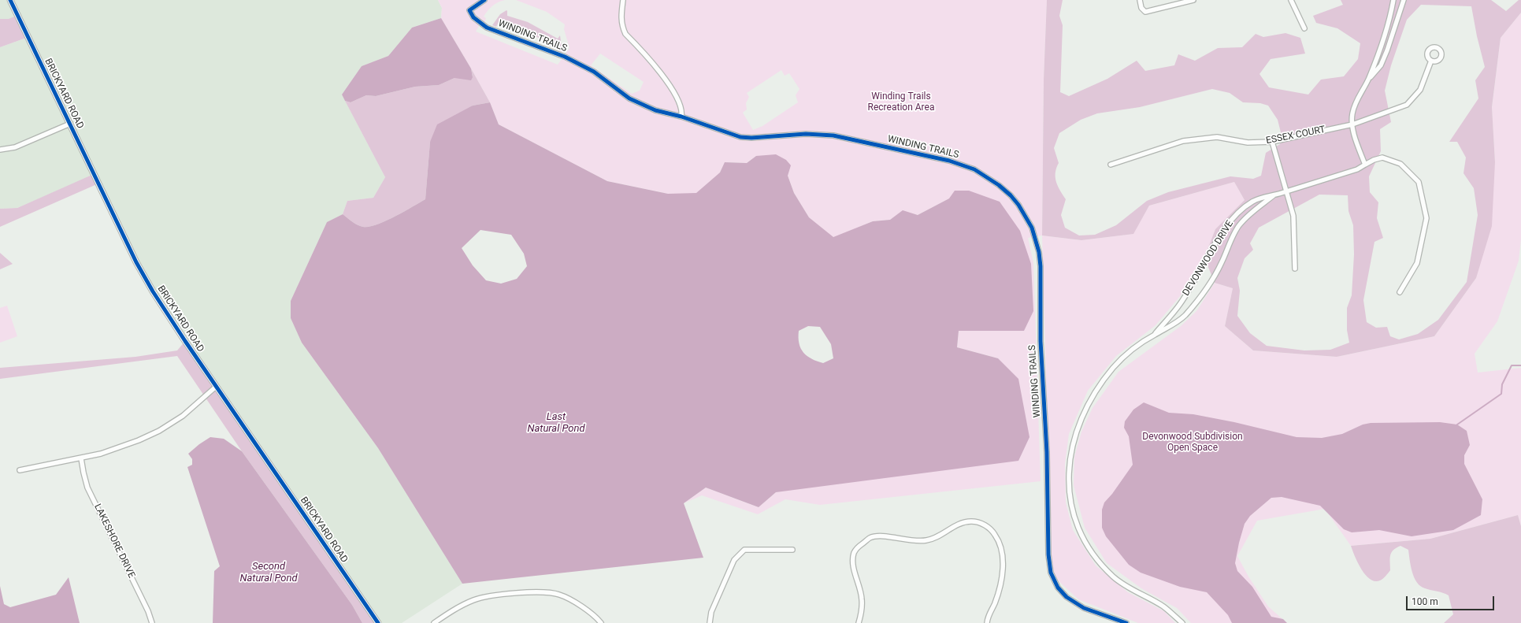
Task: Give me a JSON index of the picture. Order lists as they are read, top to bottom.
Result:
{
  "streets": {
    "street": [
      "WINDING TRAILS",
      "BRICKYARD ROAD",
      "ESSEX COURT",
      "DEVONWOOD DRIVE",
      "LAKESHORE DRIVE"
    ]
  },
  "water": ["Last Natural Pond", "Second Natural Pond"],
  "parks": ["Winding Trails Recreation Area", "Devonwood Subdivision Open Space"],
  "scale_bar": "100 m"
}
